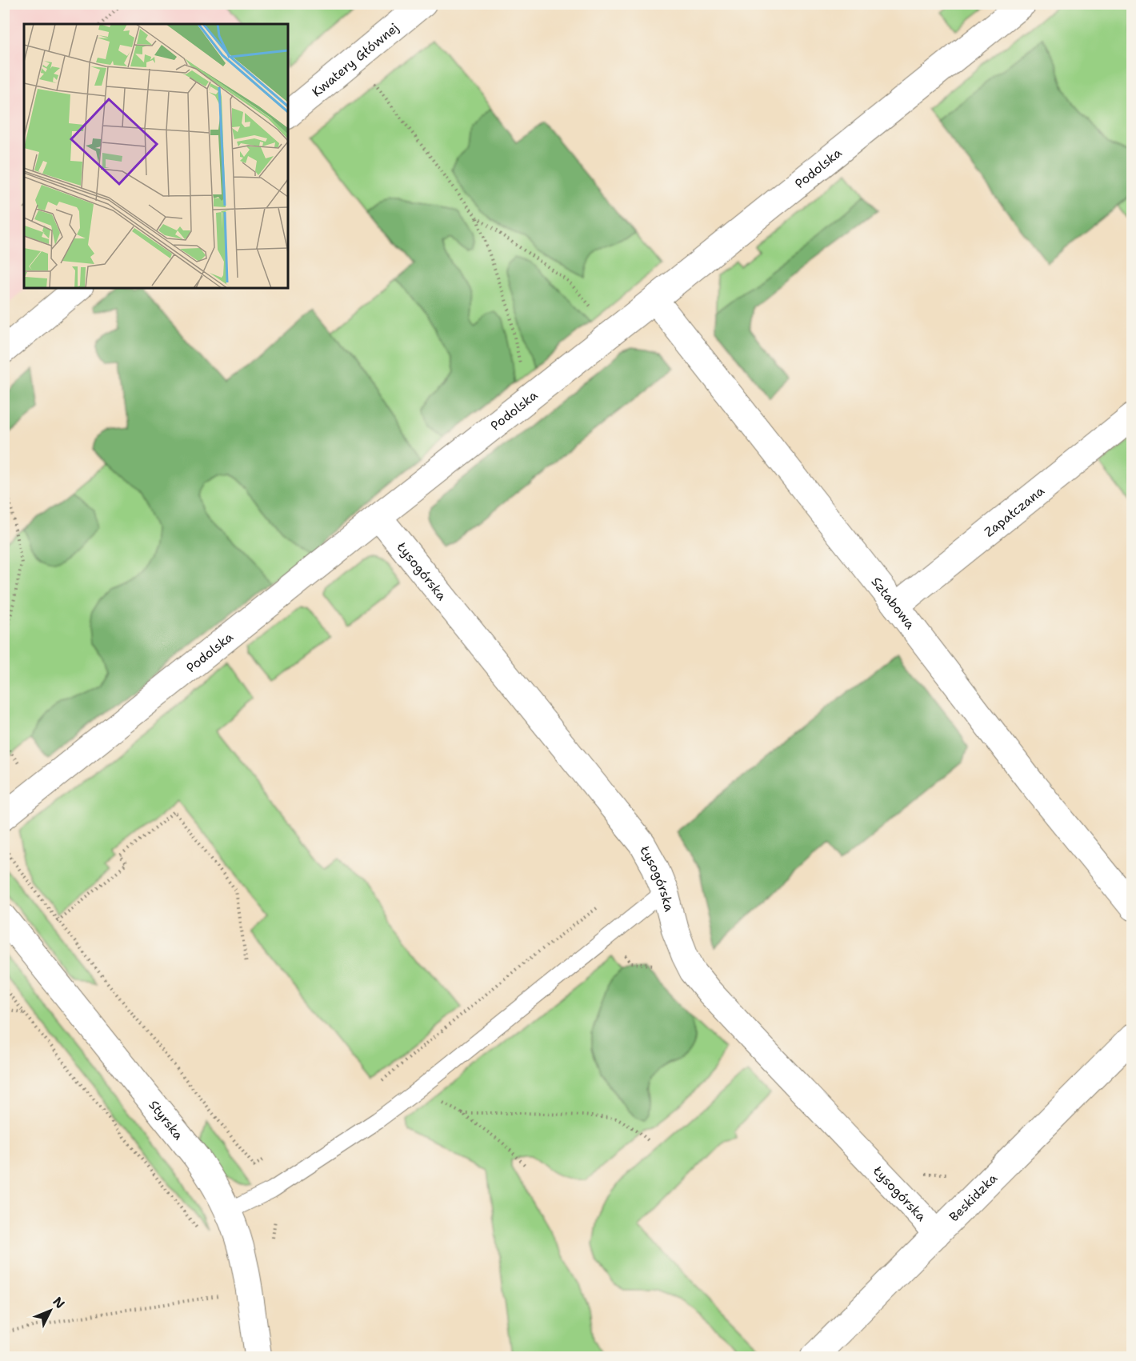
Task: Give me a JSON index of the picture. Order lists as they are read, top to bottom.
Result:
{
  "streets": {
    "street": [
      "Kwatery Głównej",
      "Podolska",
      "Zapałczana",
      "Łysogórska",
      "Sztabowa",
      "Styrska",
      "Beskidzka"
    ]
  },
  "crossings": [
    ["Podolska", "Łysogórska"],
    ["Podolska", "Sztabowa"],
    ["Zapałczana", "Sztabowa"],
    ["Łysogórska", "Beskidzka"]
  ],
  "north": "top right"
}
